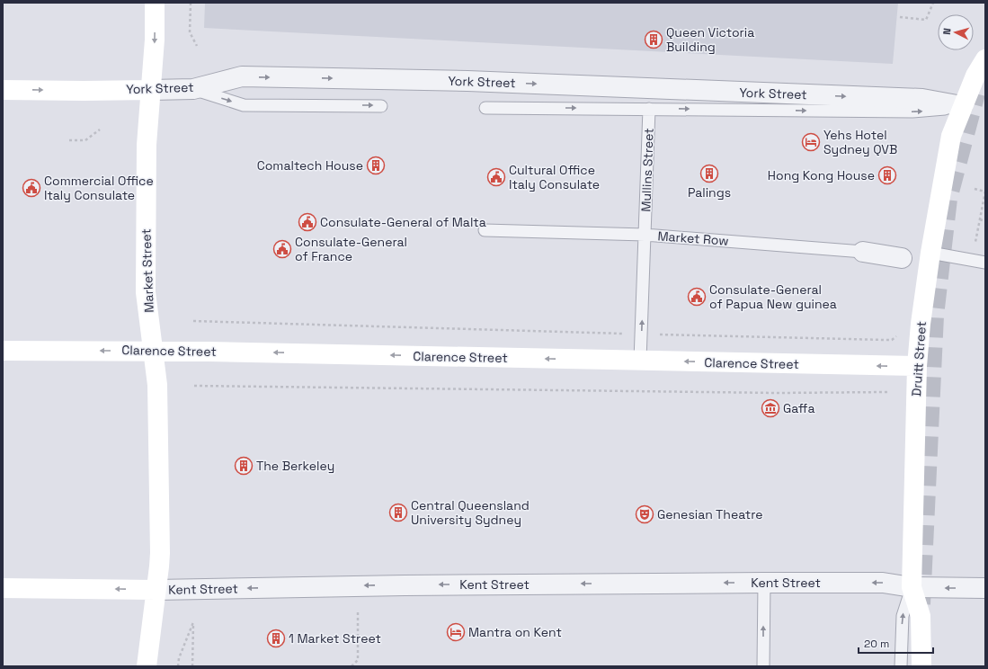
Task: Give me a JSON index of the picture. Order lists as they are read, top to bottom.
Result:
{
  "streets": {
    "street": [
      "York Street",
      "Market Row",
      "Market Street",
      "Clarence Street",
      "Druitt Street",
      "Kent Street"
    ],
    "lane": ["Mullins Street"]
  },
  "crossings": [
    ["York Street", "Market Street"],
    ["York Street", "Druitt Street"],
    ["Mullins Street", "Market Row"],
    ["Mullins Street", "Clarence Street"],
    ["Market Street", "Clarence Street"],
    ["Market Street", "Kent Street"],
    ["Clarence Street", "Druitt Street"],
    ["Druitt Street", "Kent Street"]
  ],
  "one_way": [
    "York Street",
    "Mullins Street",
    "Clarence Street",
    "Kent Street"
  ],
  "places": {
    "building": [
      "Queen Victoria Building",
      "Comaltech House",
      "Palings",
      "Hong Kong House",
      "The Berkeley",
      "Central Queensland University Sydney",
      "1 Market Street"
    ],
    "hotel": ["Yehs Hotel Sydney QVB", "Mantra on Kent"],
    "public building": [
      "Cultural Office Italy Consulate",
      "Commercial Office Italy Consulate",
      "Consulate-General of Malta",
      "Consulate-General of France",
      "Consulate-General of Papua New guinea"
    ],
    "museum": ["Gaffa"],
    "theatre": ["Genesian Theatre"]
  },
  "scale_bar": "20 m",
  "north": "left"
}
